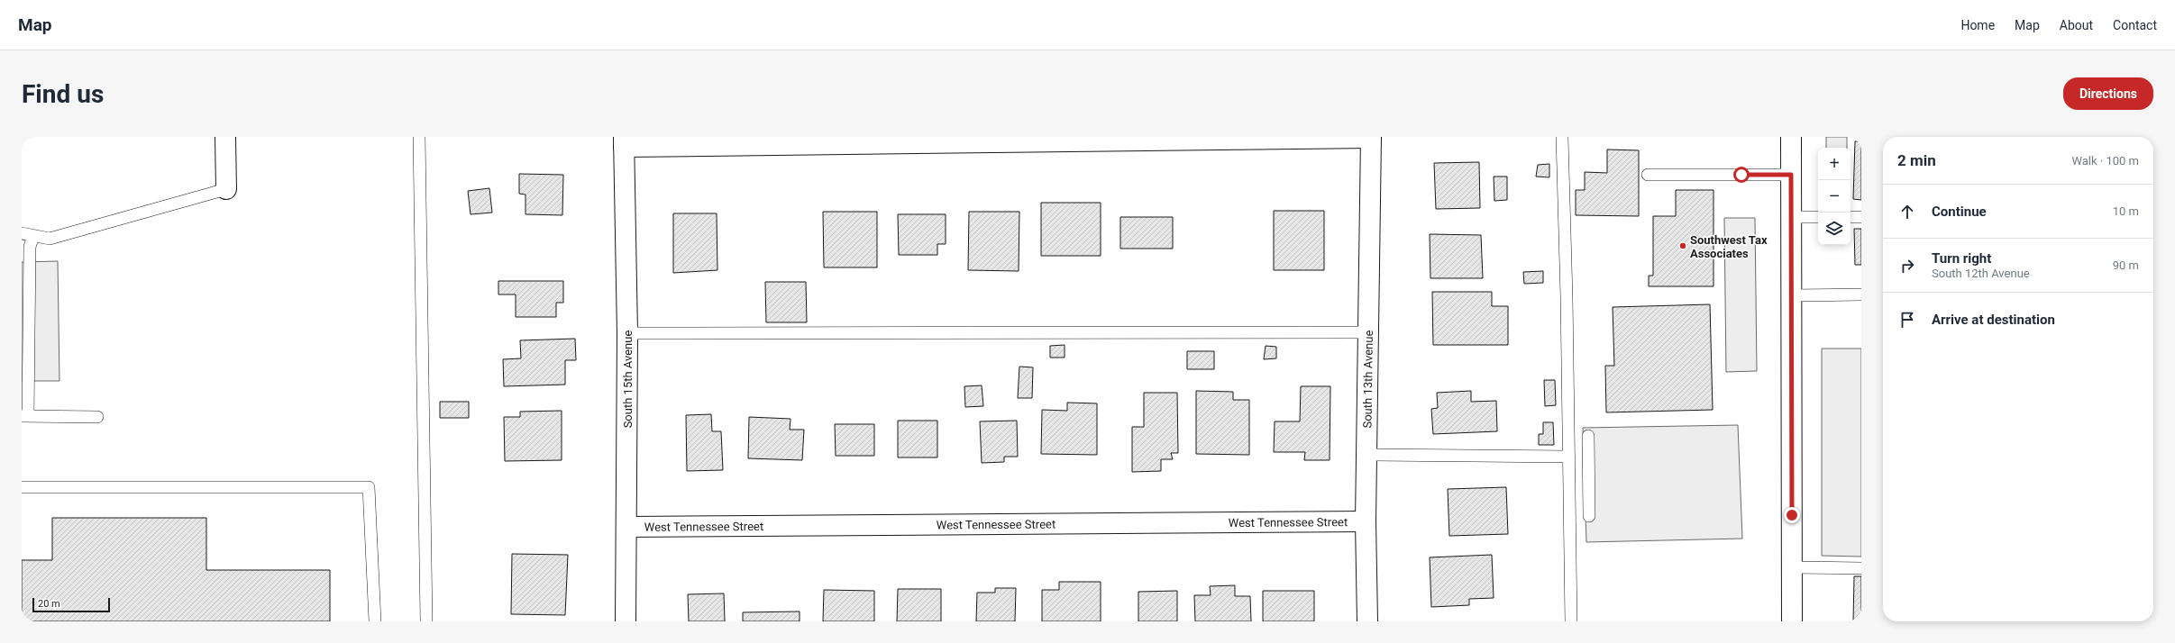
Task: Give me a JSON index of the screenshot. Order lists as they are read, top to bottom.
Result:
{
  "streets": {
    "street": ["South 15th Avenue", "South 13th Avenue", "West Tennessee Street"]
  },
  "crossings": [
    ["South 15th Avenue", "West Tennessee Street"],
    ["South 13th Avenue", "West Tennessee Street"]
  ],
  "places": ["Southwest Tax Associates"],
  "scale_bar": "20 m",
  "page": {
    "header": "Map",
    "nav": [
      "Home",
      "Map",
      "About",
      "Contact"
    ],
    "buttons": "Directions",
    "title": "Find us",
    "heading": ["2 min", "Walk · 100 m"],
    "map_buttons": ["+", "−"],
    "list": [
      ["Continue", "10 m"],
      ["Turn right", "South 12th Avenue", "90 m"],
      "Arrive at destination"
    ],
    "scale": "20 m"
  }
}
